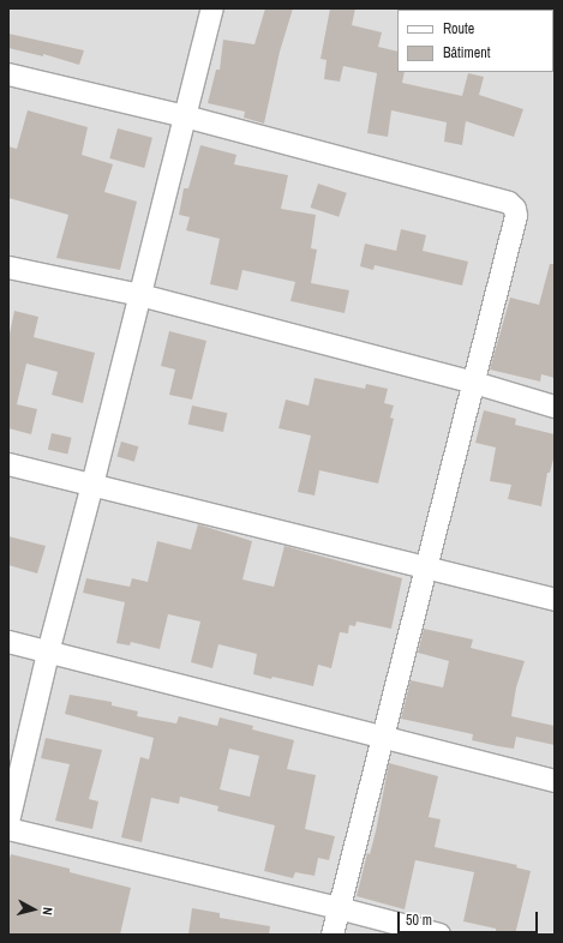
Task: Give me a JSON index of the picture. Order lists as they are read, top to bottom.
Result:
{
  "legend": ["Route", "Bâtiment"],
  "scale_bar": "50 m",
  "north": "right"
}
